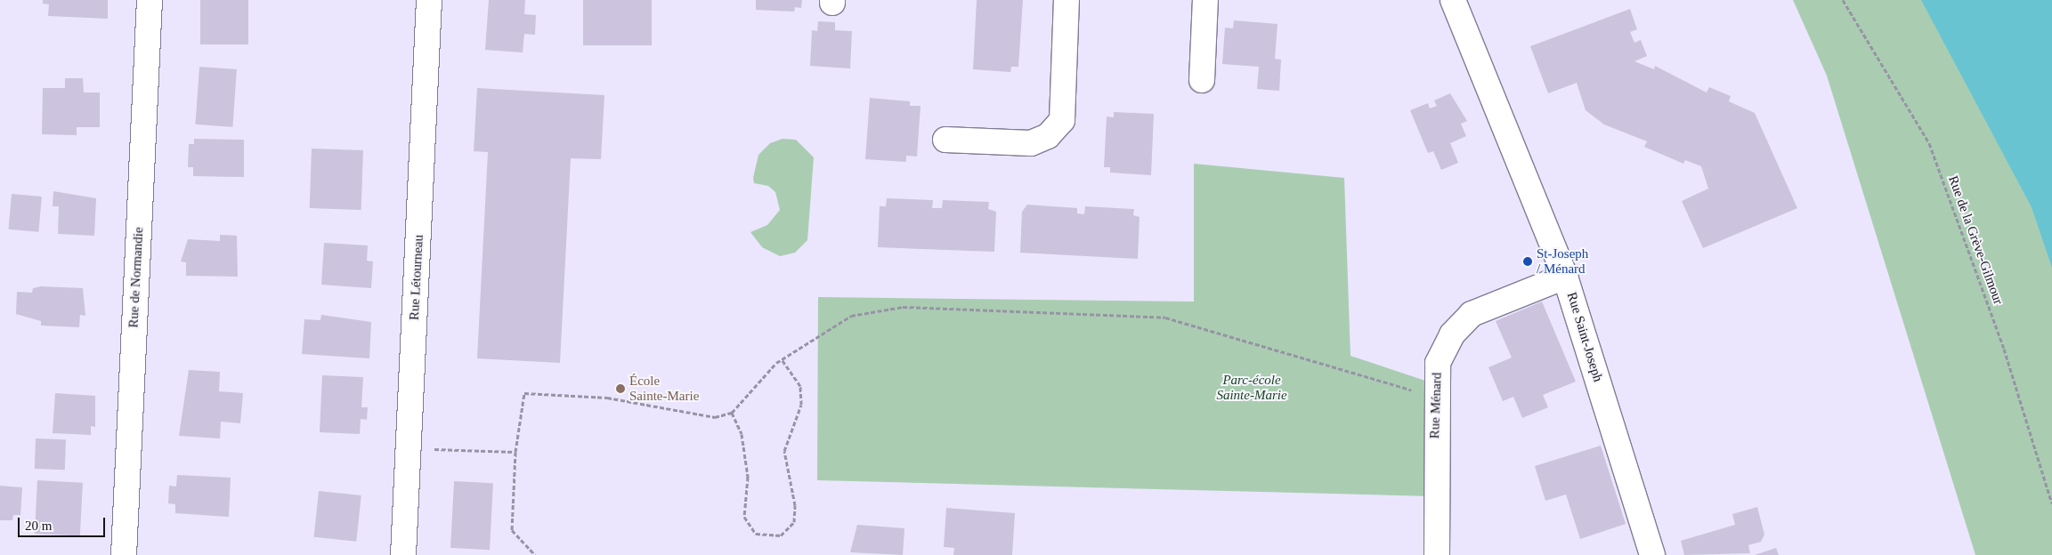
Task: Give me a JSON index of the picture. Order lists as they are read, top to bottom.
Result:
{
  "streets": {
    "street": [
      "Rue de Normandie",
      "Rue Létourneau",
      "Rue Saint-Joseph",
      "Rue Ménard"
    ],
    "path": ["Rue de la Grève-Gilmour"]
  },
  "crossings": [
    ["Rue Saint-Joseph", "Rue Ménard"]
  ],
  "parks": ["Parc-école Sainte-Marie"],
  "places": ["St-Joseph / Ménard", "École Sainte-Marie"],
  "scale_bar": "20 m"
}
